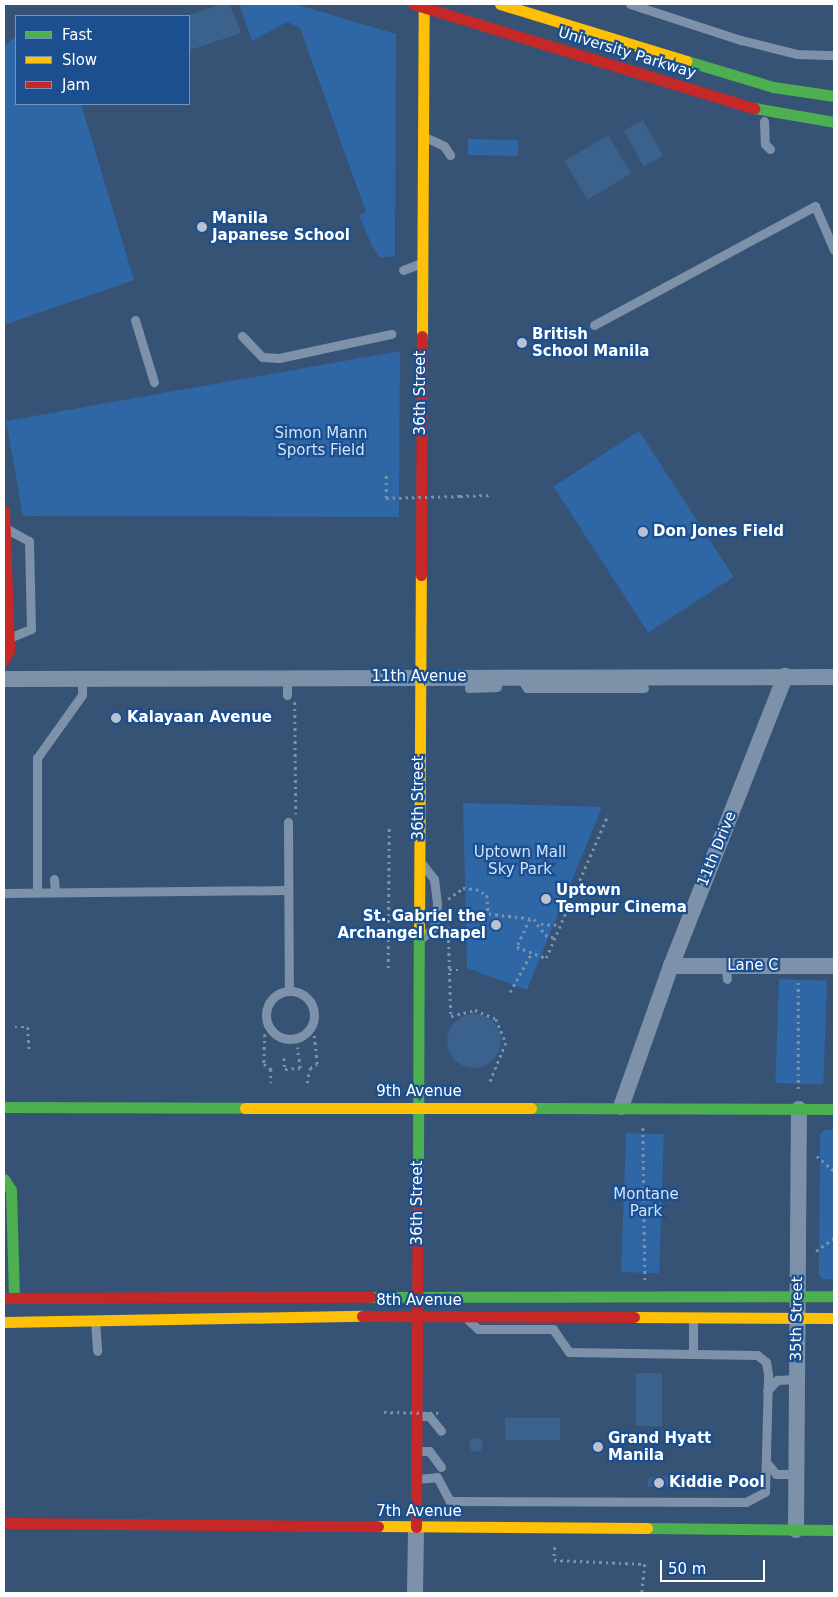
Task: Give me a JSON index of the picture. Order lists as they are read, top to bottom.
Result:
{
  "streets": {
    "street": [
      "University Parkway",
      "36th Street",
      "11th Avenue",
      "11th Drive",
      "Lane C",
      "9th Avenue",
      "8th Avenue",
      "35th Street",
      "7th Avenue"
    ]
  },
  "crossings": [
    ["University Parkway", "36th Street"],
    ["36th Street", "11th Avenue"],
    ["36th Street", "9th Avenue"],
    ["36th Street", "8th Avenue"],
    ["36th Street", "7th Avenue"],
    ["11th Avenue", "11th Drive"],
    ["11th Drive", "Lane C"],
    ["11th Drive", "9th Avenue"],
    ["9th Avenue", "35th Street"],
    ["8th Avenue", "35th Street"],
    ["35th Street", "7th Avenue"]
  ],
  "parks": ["Simon Mann Sports Field", "Uptown Mall Sky Park", "Montane Park"],
  "places": [
    "Manila Japanese School",
    "British School Manila",
    "Don Jones Field",
    "Kalayaan Avenue",
    "Uptown Tempur Cinema",
    "St. Gabriel the Archangel Chapel",
    "Grand Hyatt Manila",
    "Kiddie Pool"
  ],
  "legend": ["Fast", "Slow", "Jam"],
  "scale_bar": "50 m"
}
